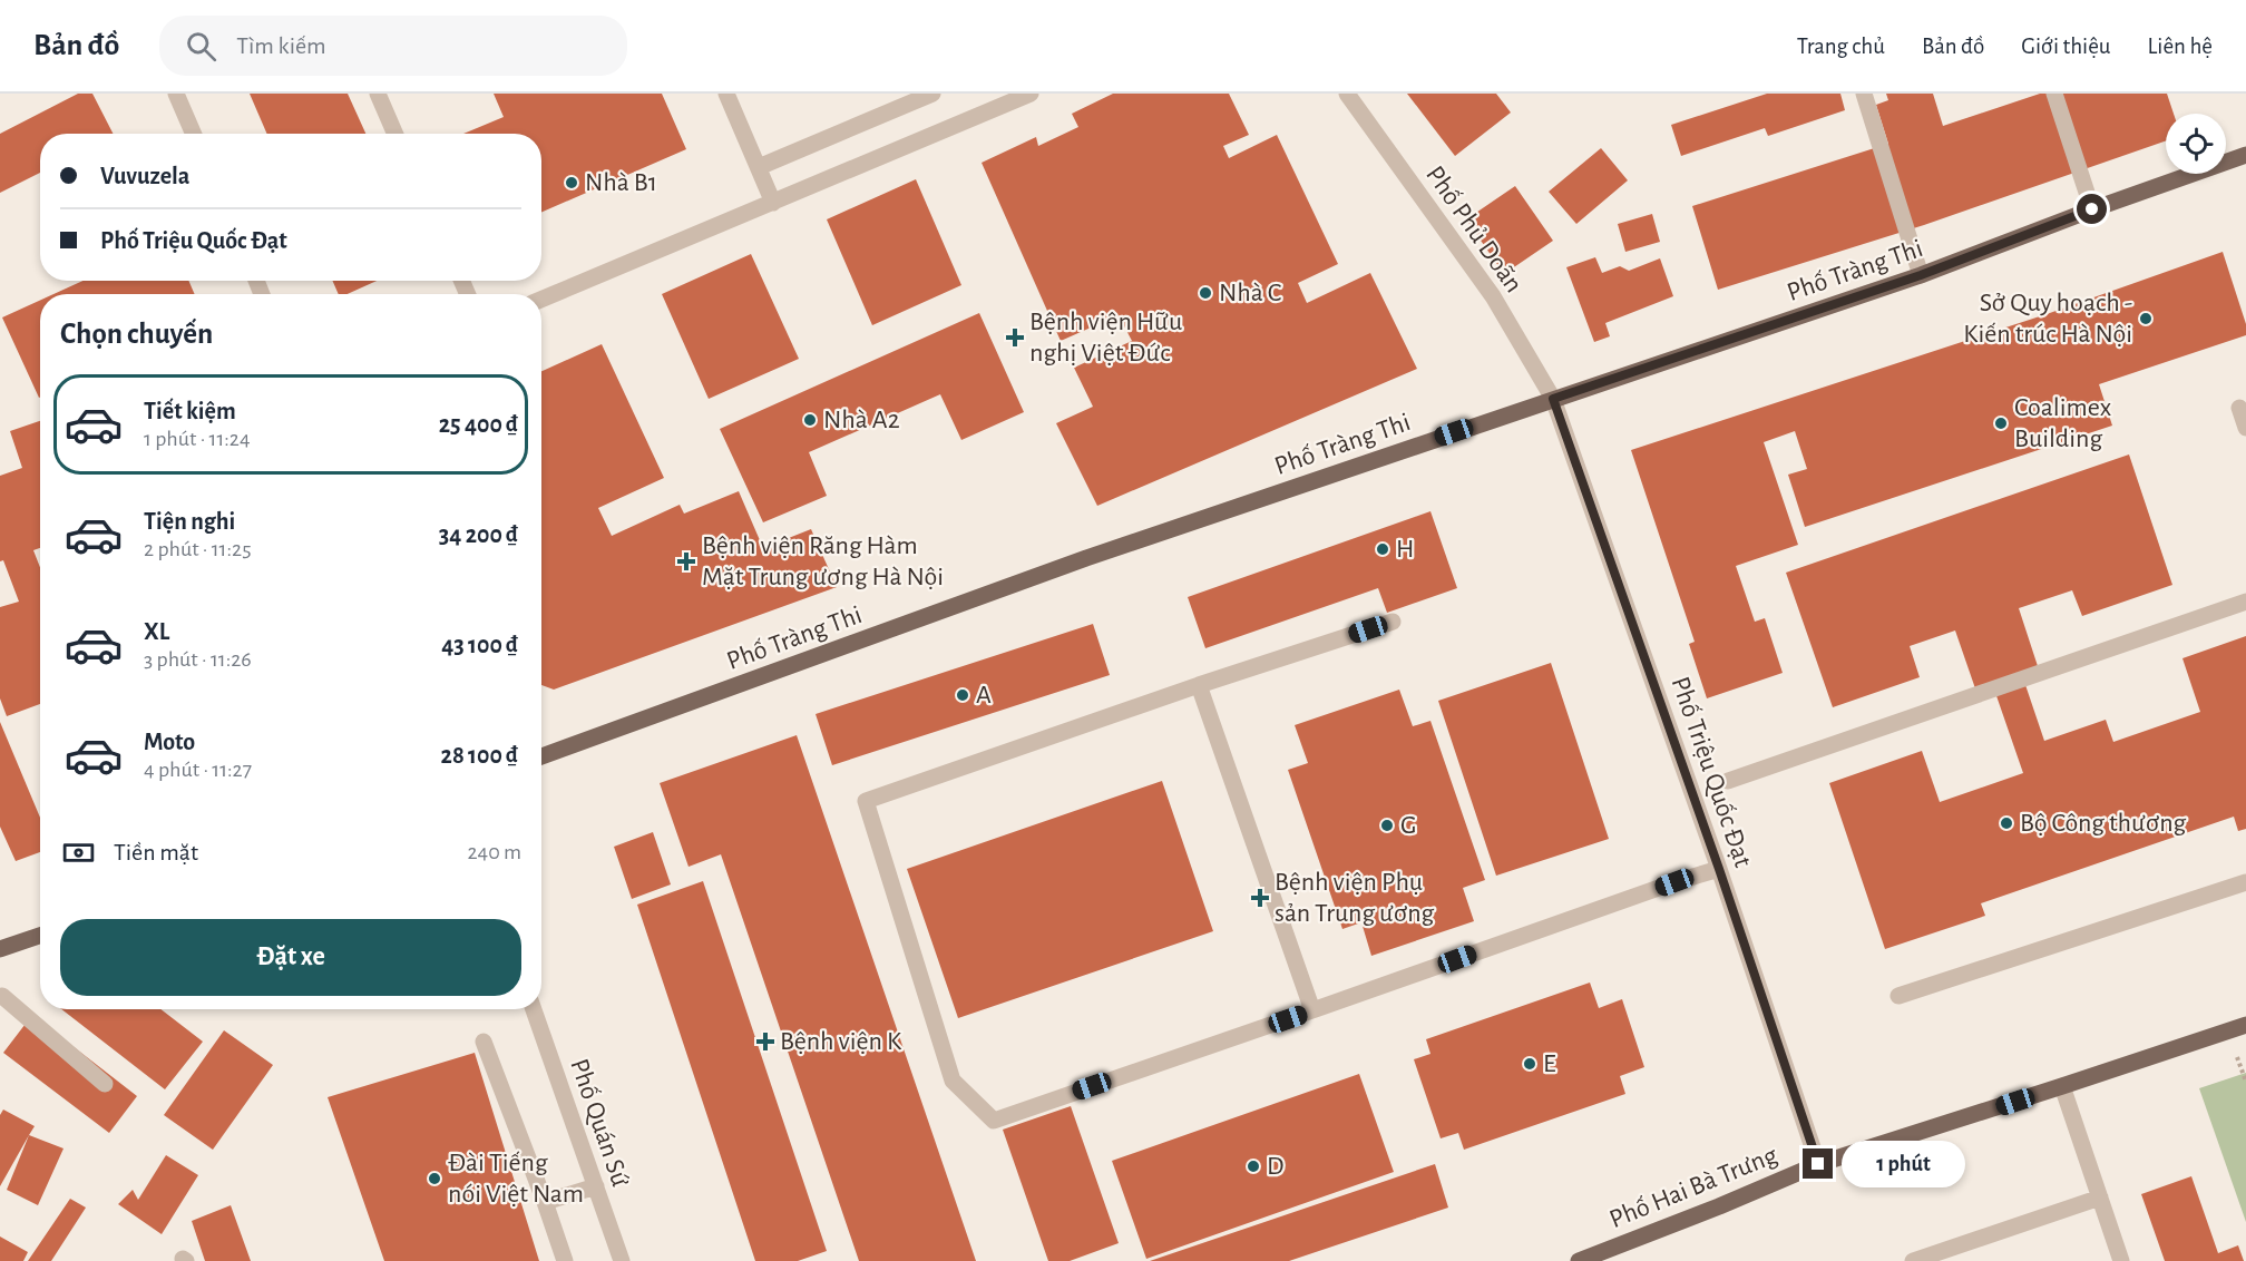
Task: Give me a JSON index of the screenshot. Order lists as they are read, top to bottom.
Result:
{
  "streets": {
    "main road": ["Phố Tràng Thi", "Phố Hai Bà Trưng"],
    "street": ["Phố Phủ Doãn", "Phố Triệu Quốc Đạt", "Phố Quán Sứ"]
  },
  "crossings": [
    ["Phố Phủ Doãn", "Phố Tràng Thi"],
    ["Phố Phủ Doãn", "Phố Triệu Quốc Đạt"],
    ["Phố Tràng Thi", "Phố Triệu Quốc Đạt"],
    ["Phố Triệu Quốc Đạt", "Phố Hai Bà Trưng"]
  ],
  "places": {
    "other": [
      "Nhà B1",
      "Nhà C",
      "Sở Quy hoạch - Kiến trúc Hà Nội",
      "Nhà A2",
      "Coalimex Building",
      "H",
      "A",
      "Bộ Công thương",
      "G",
      "E",
      "D",
      "Đài Tiếng nói Việt Nam"
    ],
    "health": [
      "Bệnh viện Hữu nghị Việt Đức",
      "Bệnh viện Răng Hàm Mặt Trung ương Hà Nội",
      "Bệnh viện Phụ sản Trung ương",
      "Bệnh viện K"
    ]
  },
  "page": {
    "header": "Bản đồ",
    "search": "Tìm kiếm",
    "nav": [
      "Trang chủ",
      "Bản đồ",
      "Giới thiệu",
      "Liên hệ"
    ],
    "banner": ["Vuvuzela", "Phố Triệu Quốc Đạt"],
    "heading": "Chọn chuyến",
    "list": [
      {
        "name": "Tiết kiệm",
        "note": "1 phút · 11:24",
        "value": "25 400 ₫"
      },
      {
        "name": "Tiện nghi",
        "note": "2 phút · 11:25",
        "value": "34 200 ₫"
      },
      {
        "name": "XL",
        "note": "3 phút · 11:26",
        "value": "43 100 ₫"
      },
      {
        "name": "Moto",
        "note": "4 phút · 11:27",
        "value": "28 100 ₫"
      }
    ],
    "pay": ["Tiền mặt", "240 m"],
    "buttons": "Đặt xe",
    "bubble": "1 phút"
  }
}
